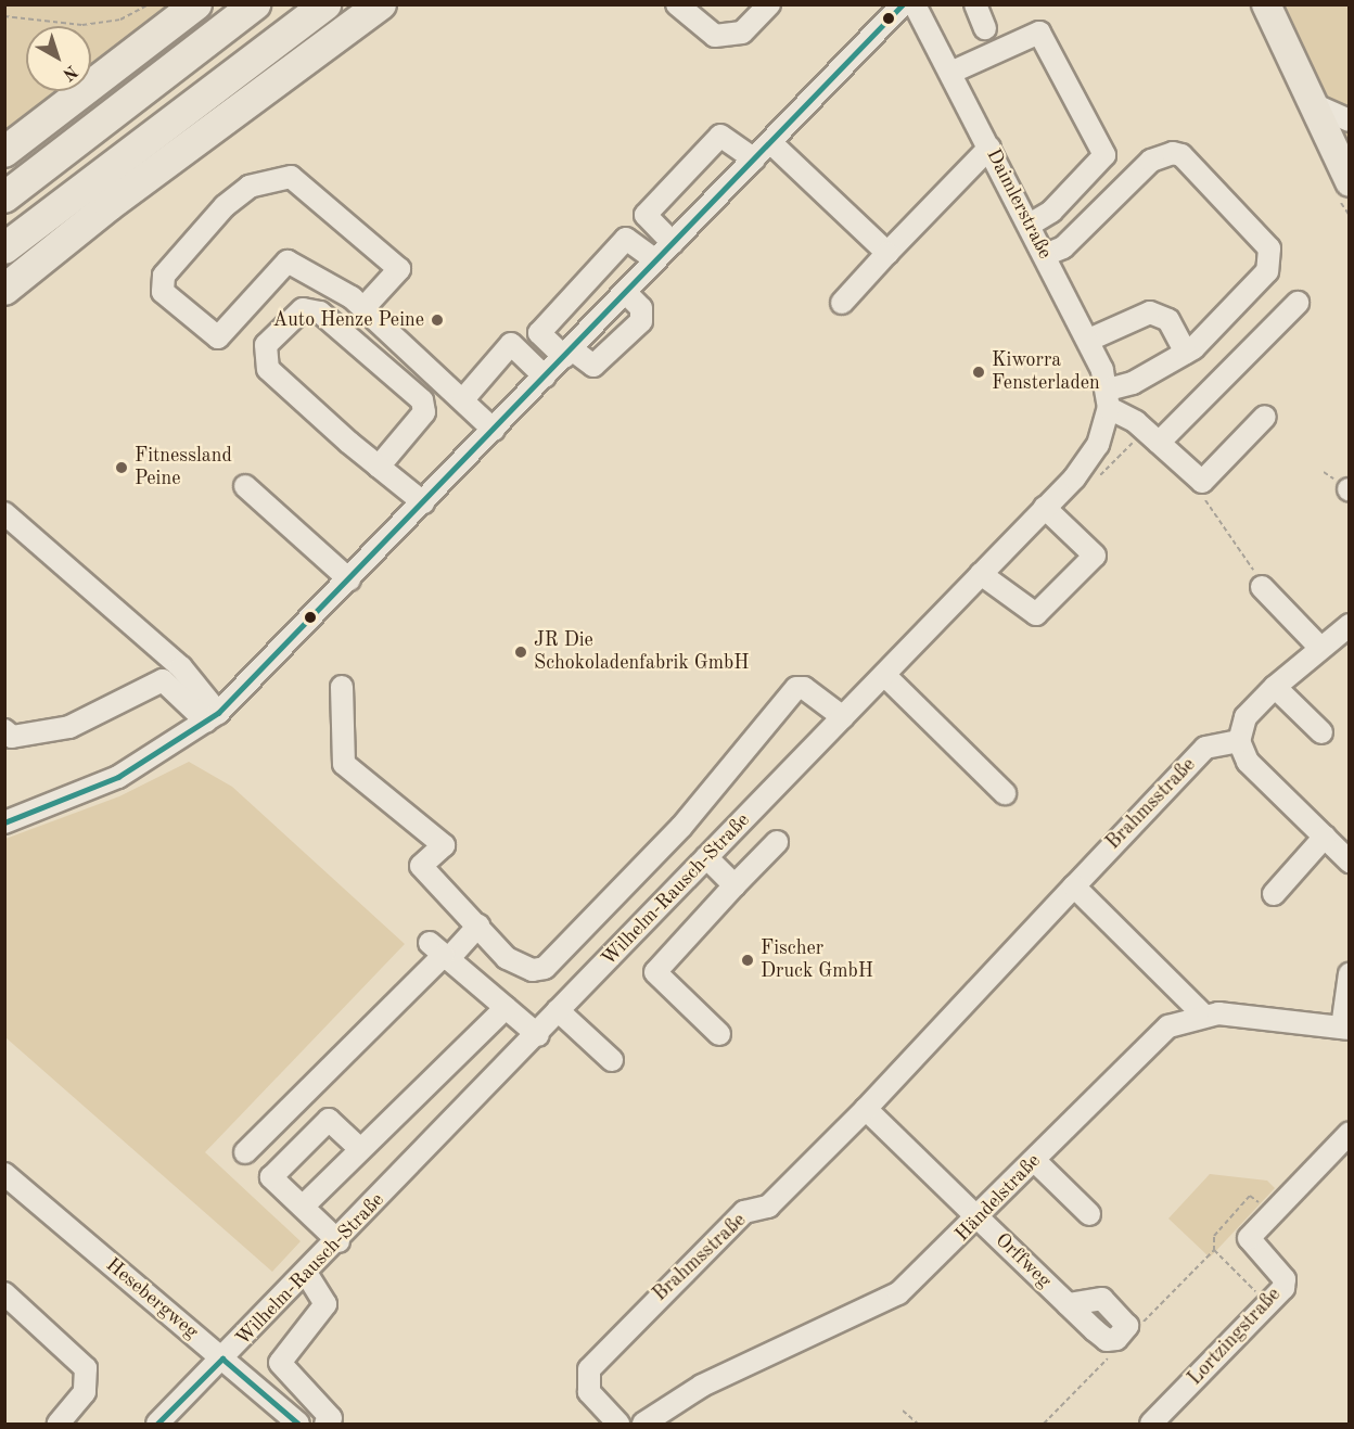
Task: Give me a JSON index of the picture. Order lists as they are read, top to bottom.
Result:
{
  "streets": {
    "street": [
      "Daimlerstraße",
      "Brahmsstraße",
      "Wilhelm-Rausch-Straße",
      "Händelstraße",
      "Orffweg",
      "Hesebergweg",
      "Lortzingstraße"
    ]
  },
  "crossings": [
    ["Daimlerstraße", "Wilhelm-Rausch-Straße"],
    ["Wilhelm-Rausch-Straße", "Hesebergweg"],
    ["Händelstraße", "Orffweg"]
  ],
  "places": [
    "Auto Henze Peine",
    "Kiworra Fensterladen",
    "Fitnessland Peine",
    "JR Die Schokoladenfabrik GmbH",
    "Fischer Druck GmbH"
  ],
  "north": "bottom right"
}
